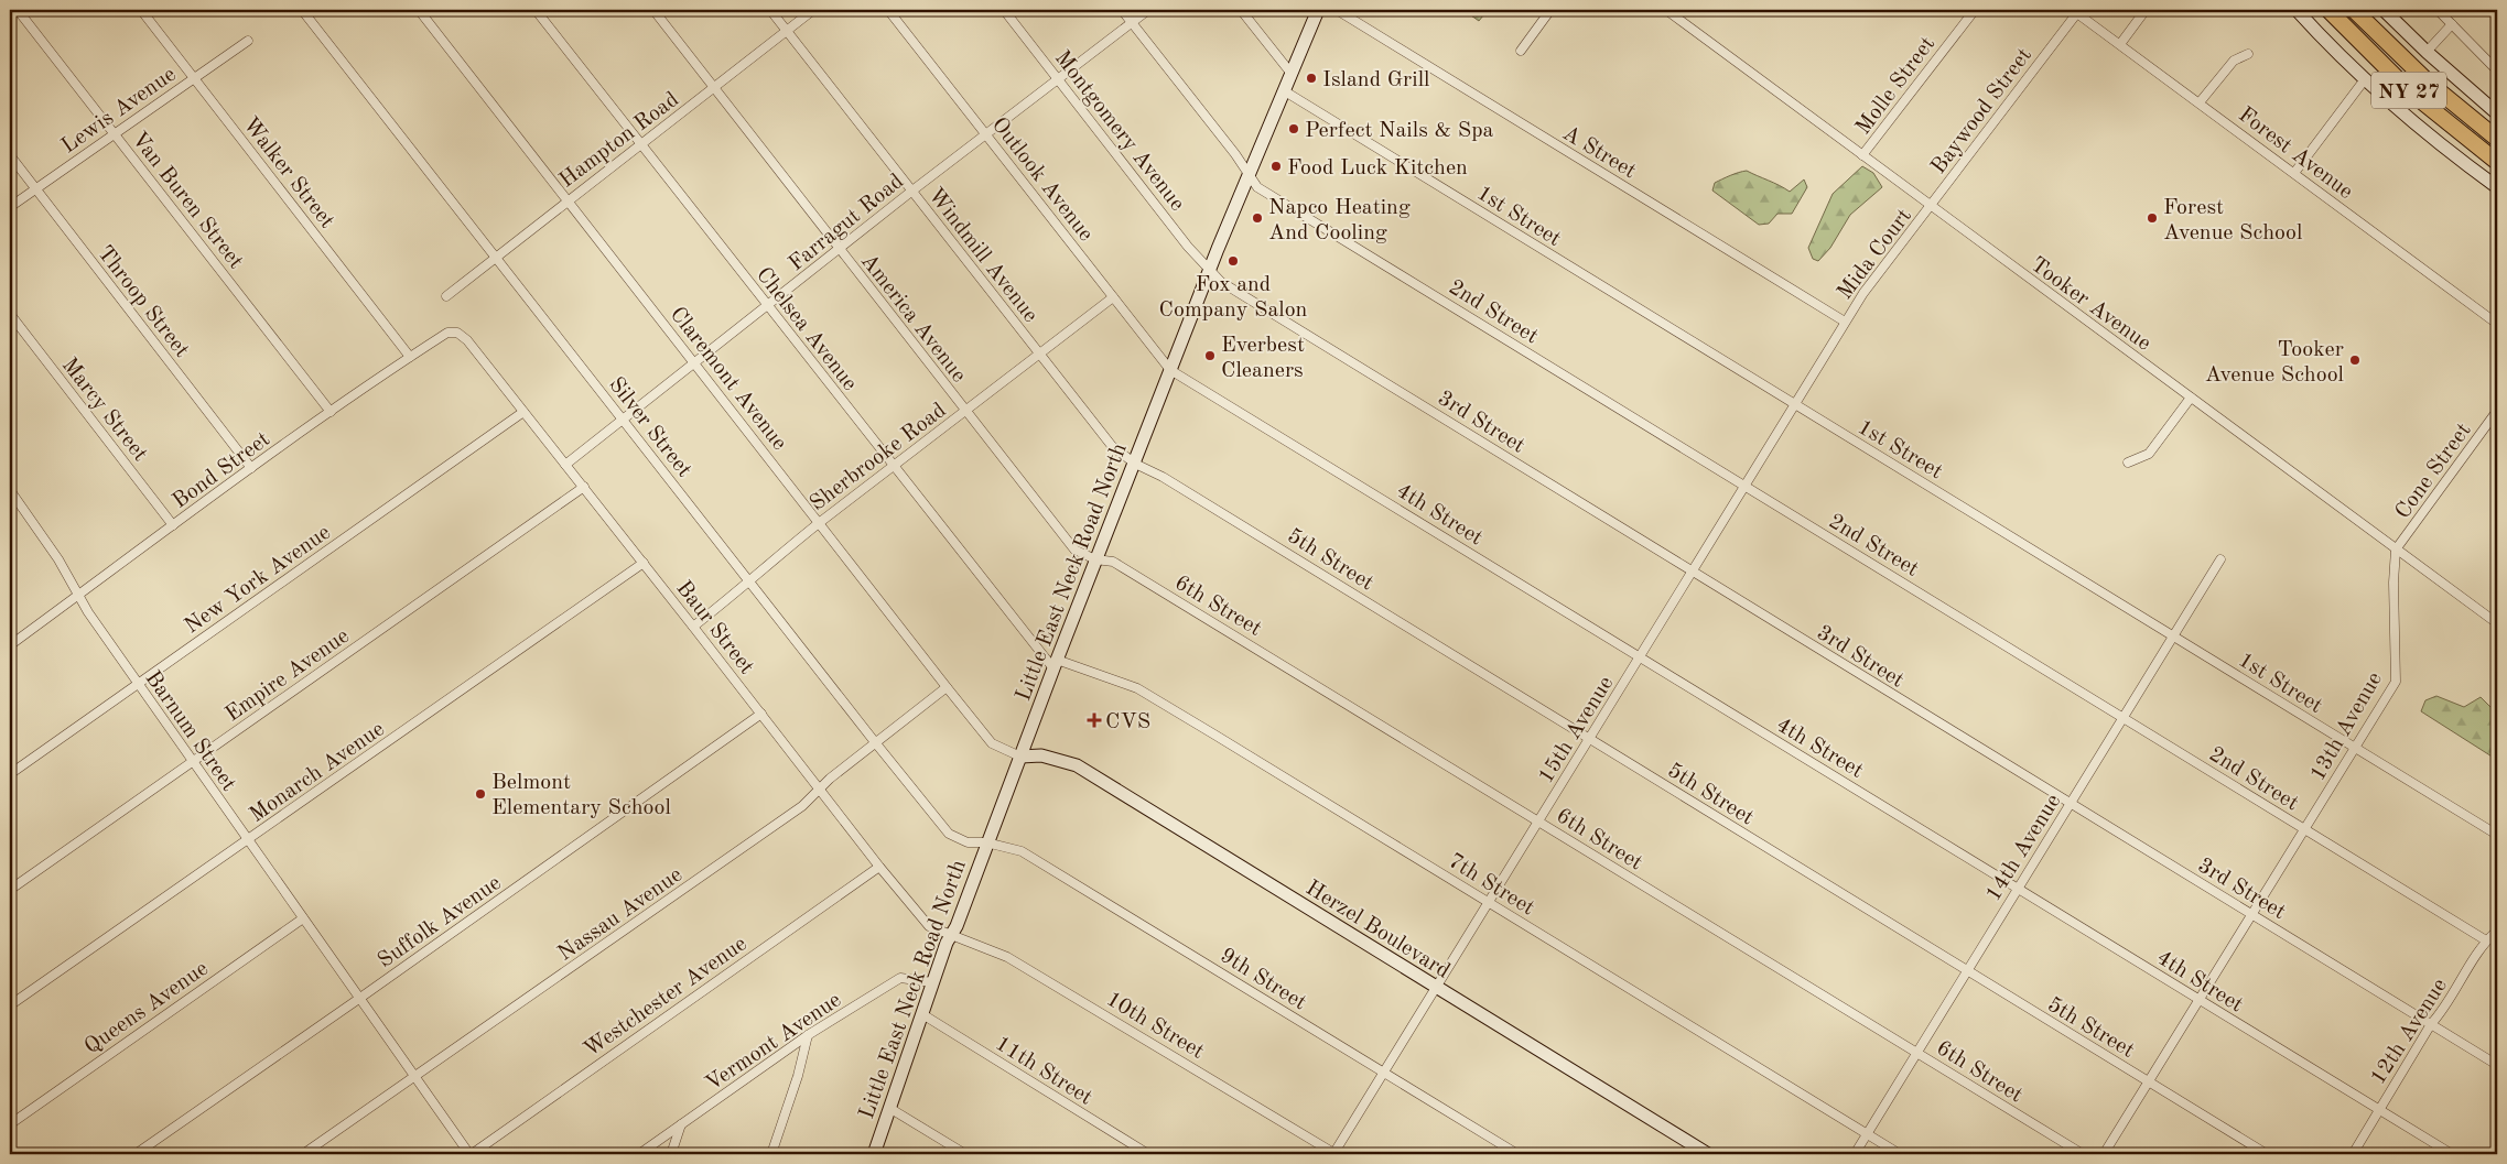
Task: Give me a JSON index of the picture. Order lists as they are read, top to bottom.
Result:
{
  "streets": {
    "highway": ["NY 27"],
    "main road": ["Little East Neck Road North", "Herzel Boulevard"],
    "street": [
      "Molle Street",
      "Lewis Avenue",
      "Baywood Street",
      "Montgomery Avenue",
      "Hampton Road",
      "A Street",
      "Forest Avenue",
      "Walker Street",
      "Outlook Avenue",
      "Van Buren Street",
      "1st Street",
      "Farragut Road",
      "Mida Court",
      "Windmill Avenue",
      "Throop Street",
      "Tooker Avenue",
      "2nd Street",
      "America Avenue",
      "Chelsea Avenue",
      "Claremont Avenue",
      "Marcy Street",
      "3rd Street",
      "Silver Street",
      "Sherbrooke Road",
      "Bond Street",
      "Cone Street",
      "4th Street",
      "5th Street",
      "New York Avenue",
      "6th Street",
      "Baur Street",
      "Empire Avenue",
      "13th Avenue",
      "15th Avenue",
      "Barnum Street",
      "Monarch Avenue",
      "14th Avenue",
      "7th Street",
      "Nassau Avenue",
      "Suffolk Avenue",
      "9th Street",
      "Westchester Avenue",
      "Queens Avenue",
      "10th Street",
      "12th Avenue",
      "Vermont Avenue",
      "11th Street"
    ]
  },
  "crossings": [
    ["Molle Street", "Tooker Avenue"],
    ["Lewis Avenue", "Walker Street"],
    ["Lewis Avenue", "Van Buren Street"],
    ["Lewis Avenue", "Throop Street"],
    ["Baywood Street", "Forest Avenue"],
    ["Baywood Street", "Mida Court"],
    ["Baywood Street", "Tooker Avenue"],
    ["Montgomery Avenue", "Farragut Road"],
    ["Montgomery Avenue", "3rd Street"],
    ["Montgomery Avenue", "Little East Neck Road North"],
    ["Hampton Road", "Windmill Avenue"],
    ["Hampton Road", "America Avenue"],
    ["Hampton Road", "Chelsea Avenue"],
    ["Hampton Road", "Claremont Avenue"],
    ["Hampton Road", "Silver Street"],
    ["A Street", "Mida Court"],
    ["A Street", "15th Avenue"],
    ["Walker Street", "Bond Street"],
    ["Outlook Avenue", "Farragut Road"],
    ["Outlook Avenue", "Sherbrooke Road"],
    ["Outlook Avenue", "4th Street"],
    ["Outlook Avenue", "Little East Neck Road North"],
    ["Van Buren Street", "Bond Street"],
    ["1st Street", "Little East Neck Road North"],
    ["1st Street", "13th Avenue"],
    ["1st Street", "15th Avenue"],
    ["1st Street", "14th Avenue"],
    ["Farragut Road", "Windmill Avenue"],
    ["Farragut Road", "2nd Street"],
    ["Farragut Road", "America Avenue"],
    ["Farragut Road", "Chelsea Avenue"],
    ["Farragut Road", "Claremont Avenue"],
    ["Farragut Road", "Silver Street"],
    ["Farragut Road", "Baur Street"],
    ["Mida Court", "Tooker Avenue"],
    ["Mida Court", "15th Avenue"],
    ["Windmill Avenue", "Sherbrooke Road"],
    ["Windmill Avenue", "5th Street"],
    ["Windmill Avenue", "Little East Neck Road North"],
    ["Throop Street", "Bond Street"],
    ["Tooker Avenue", "Cone Street"],
    ["Tooker Avenue", "13th Avenue"],
    ["2nd Street", "Little East Neck Road North"],
    ["2nd Street", "13th Avenue"],
    ["2nd Street", "15th Avenue"],
    ["2nd Street", "14th Avenue"],
    ["2nd Street", "12th Avenue"],
    ["America Avenue", "Sherbrooke Road"],
    ["America Avenue", "Little East Neck Road North"],
    ["America Avenue", "6th Street"],
    ["Chelsea Avenue", "Sherbrooke Road"],
    ["Chelsea Avenue", "Little East Neck Road North"],
    ["Chelsea Avenue", "7th Street"],
    ["Claremont Avenue", "Sherbrooke Road"],
    ["Claremont Avenue", "Little East Neck Road North"],
    ["Claremont Avenue", "Nassau Avenue"],
    ["Claremont Avenue", "Herzel Boulevard"],
    ["Marcy Street", "Bond Street"],
    ["3rd Street", "Little East Neck Road North"],
    ["3rd Street", "13th Avenue"],
    ["3rd Street", "15th Avenue"],
    ["3rd Street", "14th Avenue"],
    ["3rd Street", "12th Avenue"],
    ["Silver Street", "Sherbrooke Road"],
    ["Silver Street", "Little East Neck Road North"],
    ["Silver Street", "Nassau Avenue"],
    ["Silver Street", "9th Street"],
    ["Sherbrooke Road", "Baur Street"],
    ["Bond Street", "Baur Street"],
    ["Bond Street", "Barnum Street"],
    ["Cone Street", "13th Avenue"],
    ["4th Street", "Little East Neck Road North"],
    ["4th Street", "13th Avenue"],
    ["4th Street", "15th Avenue"],
    ["4th Street", "14th Avenue"],
    ["4th Street", "12th Avenue"],
    ["5th Street", "Little East Neck Road North"],
    ["5th Street", "13th Avenue"],
    ["5th Street", "15th Avenue"],
    ["5th Street", "14th Avenue"],
    ["Little East Neck Road North", "6th Street"],
    ["Little East Neck Road North", "Baur Street"],
    ["Little East Neck Road North", "7th Street"],
    ["Little East Neck Road North", "Herzel Boulevard"],
    ["Little East Neck Road North", "9th Street"],
    ["Little East Neck Road North", "10th Street"],
    ["Little East Neck Road North", "Vermont Avenue"],
    ["Little East Neck Road North", "11th Street"],
    ["New York Avenue", "Baur Street"],
    ["New York Avenue", "Barnum Street"],
    ["6th Street", "15th Avenue"],
    ["6th Street", "14th Avenue"],
    ["Baur Street", "Empire Avenue"],
    ["Baur Street", "Monarch Avenue"],
    ["Baur Street", "Nassau Avenue"],
    ["Baur Street", "Suffolk Avenue"],
    ["Baur Street", "Westchester Avenue"],
    ["Baur Street", "10th Street"],
    ["Empire Avenue", "Barnum Street"],
    ["15th Avenue", "7th Street"],
    ["15th Avenue", "Herzel Boulevard"],
    ["15th Avenue", "9th Street"],
    ["15th Avenue", "10th Street"],
    ["Barnum Street", "Monarch Avenue"],
    ["Barnum Street", "Nassau Avenue"],
    ["Barnum Street", "Suffolk Avenue"],
    ["Barnum Street", "Westchester Avenue"],
    ["Barnum Street", "Queens Avenue"],
    ["14th Avenue", "7th Street"]
  ],
  "places": {
    "other": [
      "Island Grill",
      "Perfect Nails & Spa",
      "Food Luck Kitchen",
      "Napco Heating And Cooling",
      "Forest Avenue School",
      "Fox and Company Salon",
      "Everbest Cleaners",
      "Tooker Avenue School",
      "Belmont Elementary School"
    ],
    "health": ["CVS"]
  }
}
